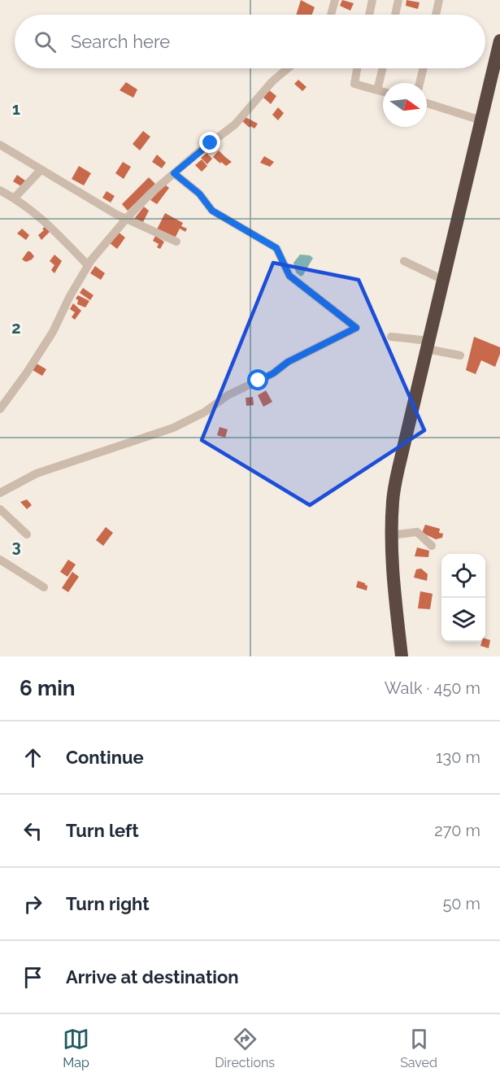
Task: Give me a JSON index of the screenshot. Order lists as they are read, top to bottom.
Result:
{
  "north": "right",
  "page": {
    "search": "Search here",
    "heading": ["6 min", "Walk · 450 m"],
    "list": [
      ["Continue", "130 m"],
      ["Turn left", "270 m"],
      ["Turn right", "50 m"],
      "Arrive at destination"
    ],
    "nav": ["Map", "Directions", "Saved"]
  },
  "grid": {
    "rows": ["1", "2", "3"]
  }
}
